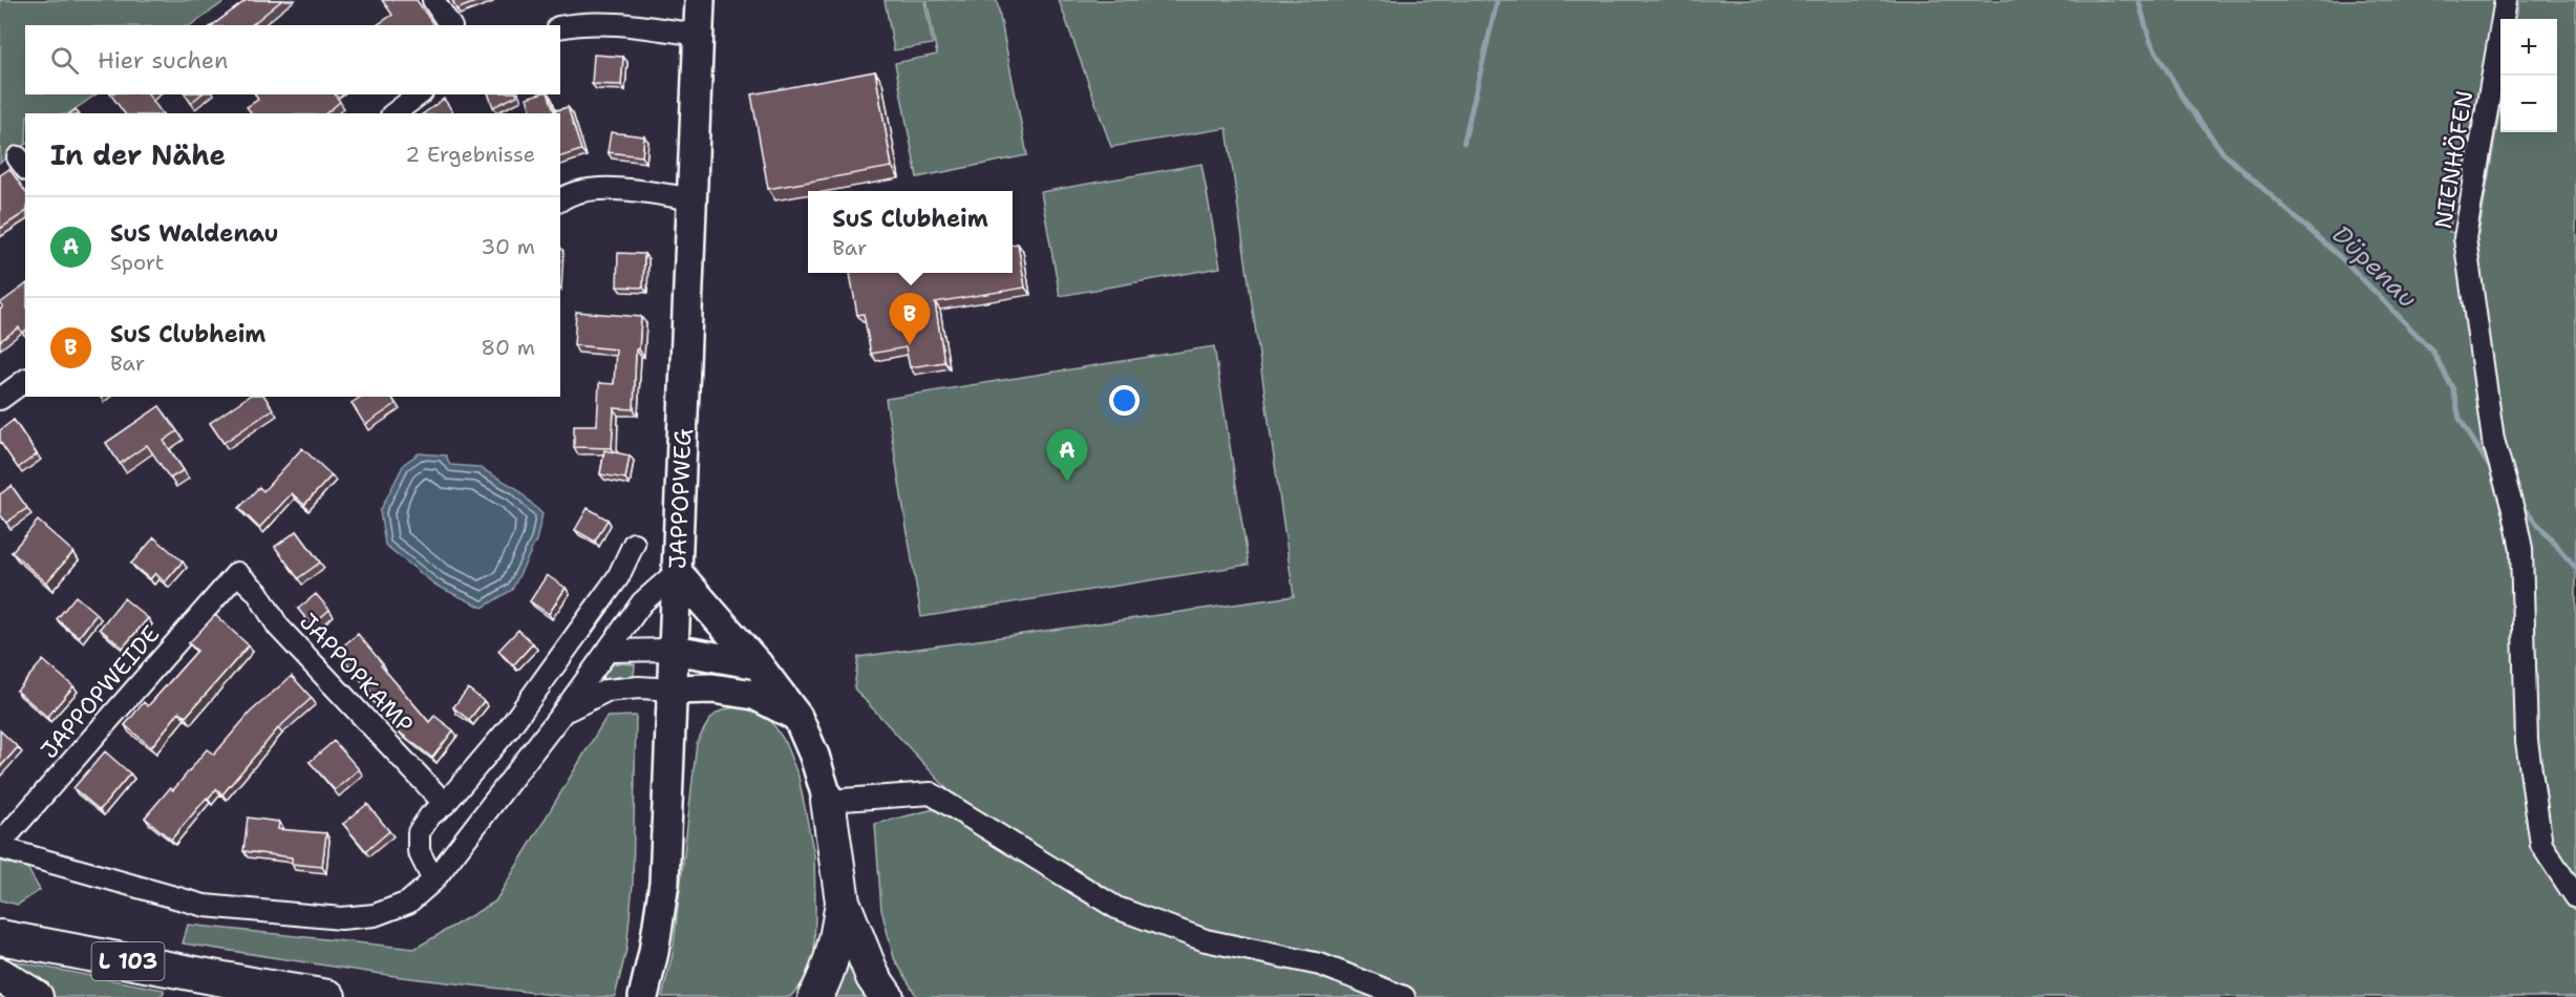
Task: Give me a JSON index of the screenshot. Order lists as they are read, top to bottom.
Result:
{
  "streets": {
    "main road": ["L 103"],
    "street": [
      "NIENHÖFEN",
      "JAPPOPWEG",
      "JAPPOPKAMP",
      "JAPPOPWEIDE"
    ]
  },
  "crossings": [
    ["JAPPOPWEG", "JAPPOPKAMP"],
    ["JAPPOPKAMP", "JAPPOPWEIDE"]
  ],
  "water": ["Düpenau"],
  "page": {
    "map_buttons": ["+", "−"],
    "search": "Hier suchen",
    "heading": ["In der Nähe", "2 Ergebnisse"],
    "popup": ["SuS Clubheim", "Bar"],
    "list": [
      {
        "mark": "A",
        "name": "SuS Waldenau",
        "note": "Sport",
        "value": "30 m"
      },
      {
        "mark": "B",
        "name": "SuS Clubheim",
        "note": "Bar",
        "value": "80 m"
      }
    ],
    "pins": ["B", "A"]
  }
}
